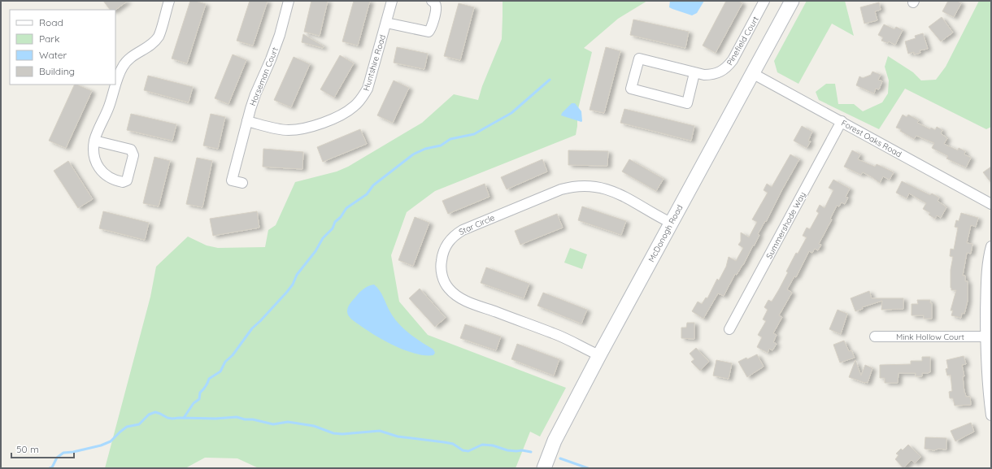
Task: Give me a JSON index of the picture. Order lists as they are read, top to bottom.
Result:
{
  "streets": {
    "main road": ["McDonogh Road"],
    "street": [
      "Pinefield Court",
      "Huntshire Road",
      "Horseman Court",
      "Forest Oaks Road",
      "Star Circle",
      "Summershade Way",
      "Mink Hollow Court"
    ]
  },
  "crossings": [
    ["Huntshire Road", "Horseman Court"],
    ["Forest Oaks Road", "Summershade Way"],
    ["Forest Oaks Road", "McDonogh Road"],
    ["Star Circle", "McDonogh Road"]
  ],
  "legend": [
    "Road",
    "Park",
    "Water",
    "Building"
  ],
  "scale_bar": "50 m"
}
